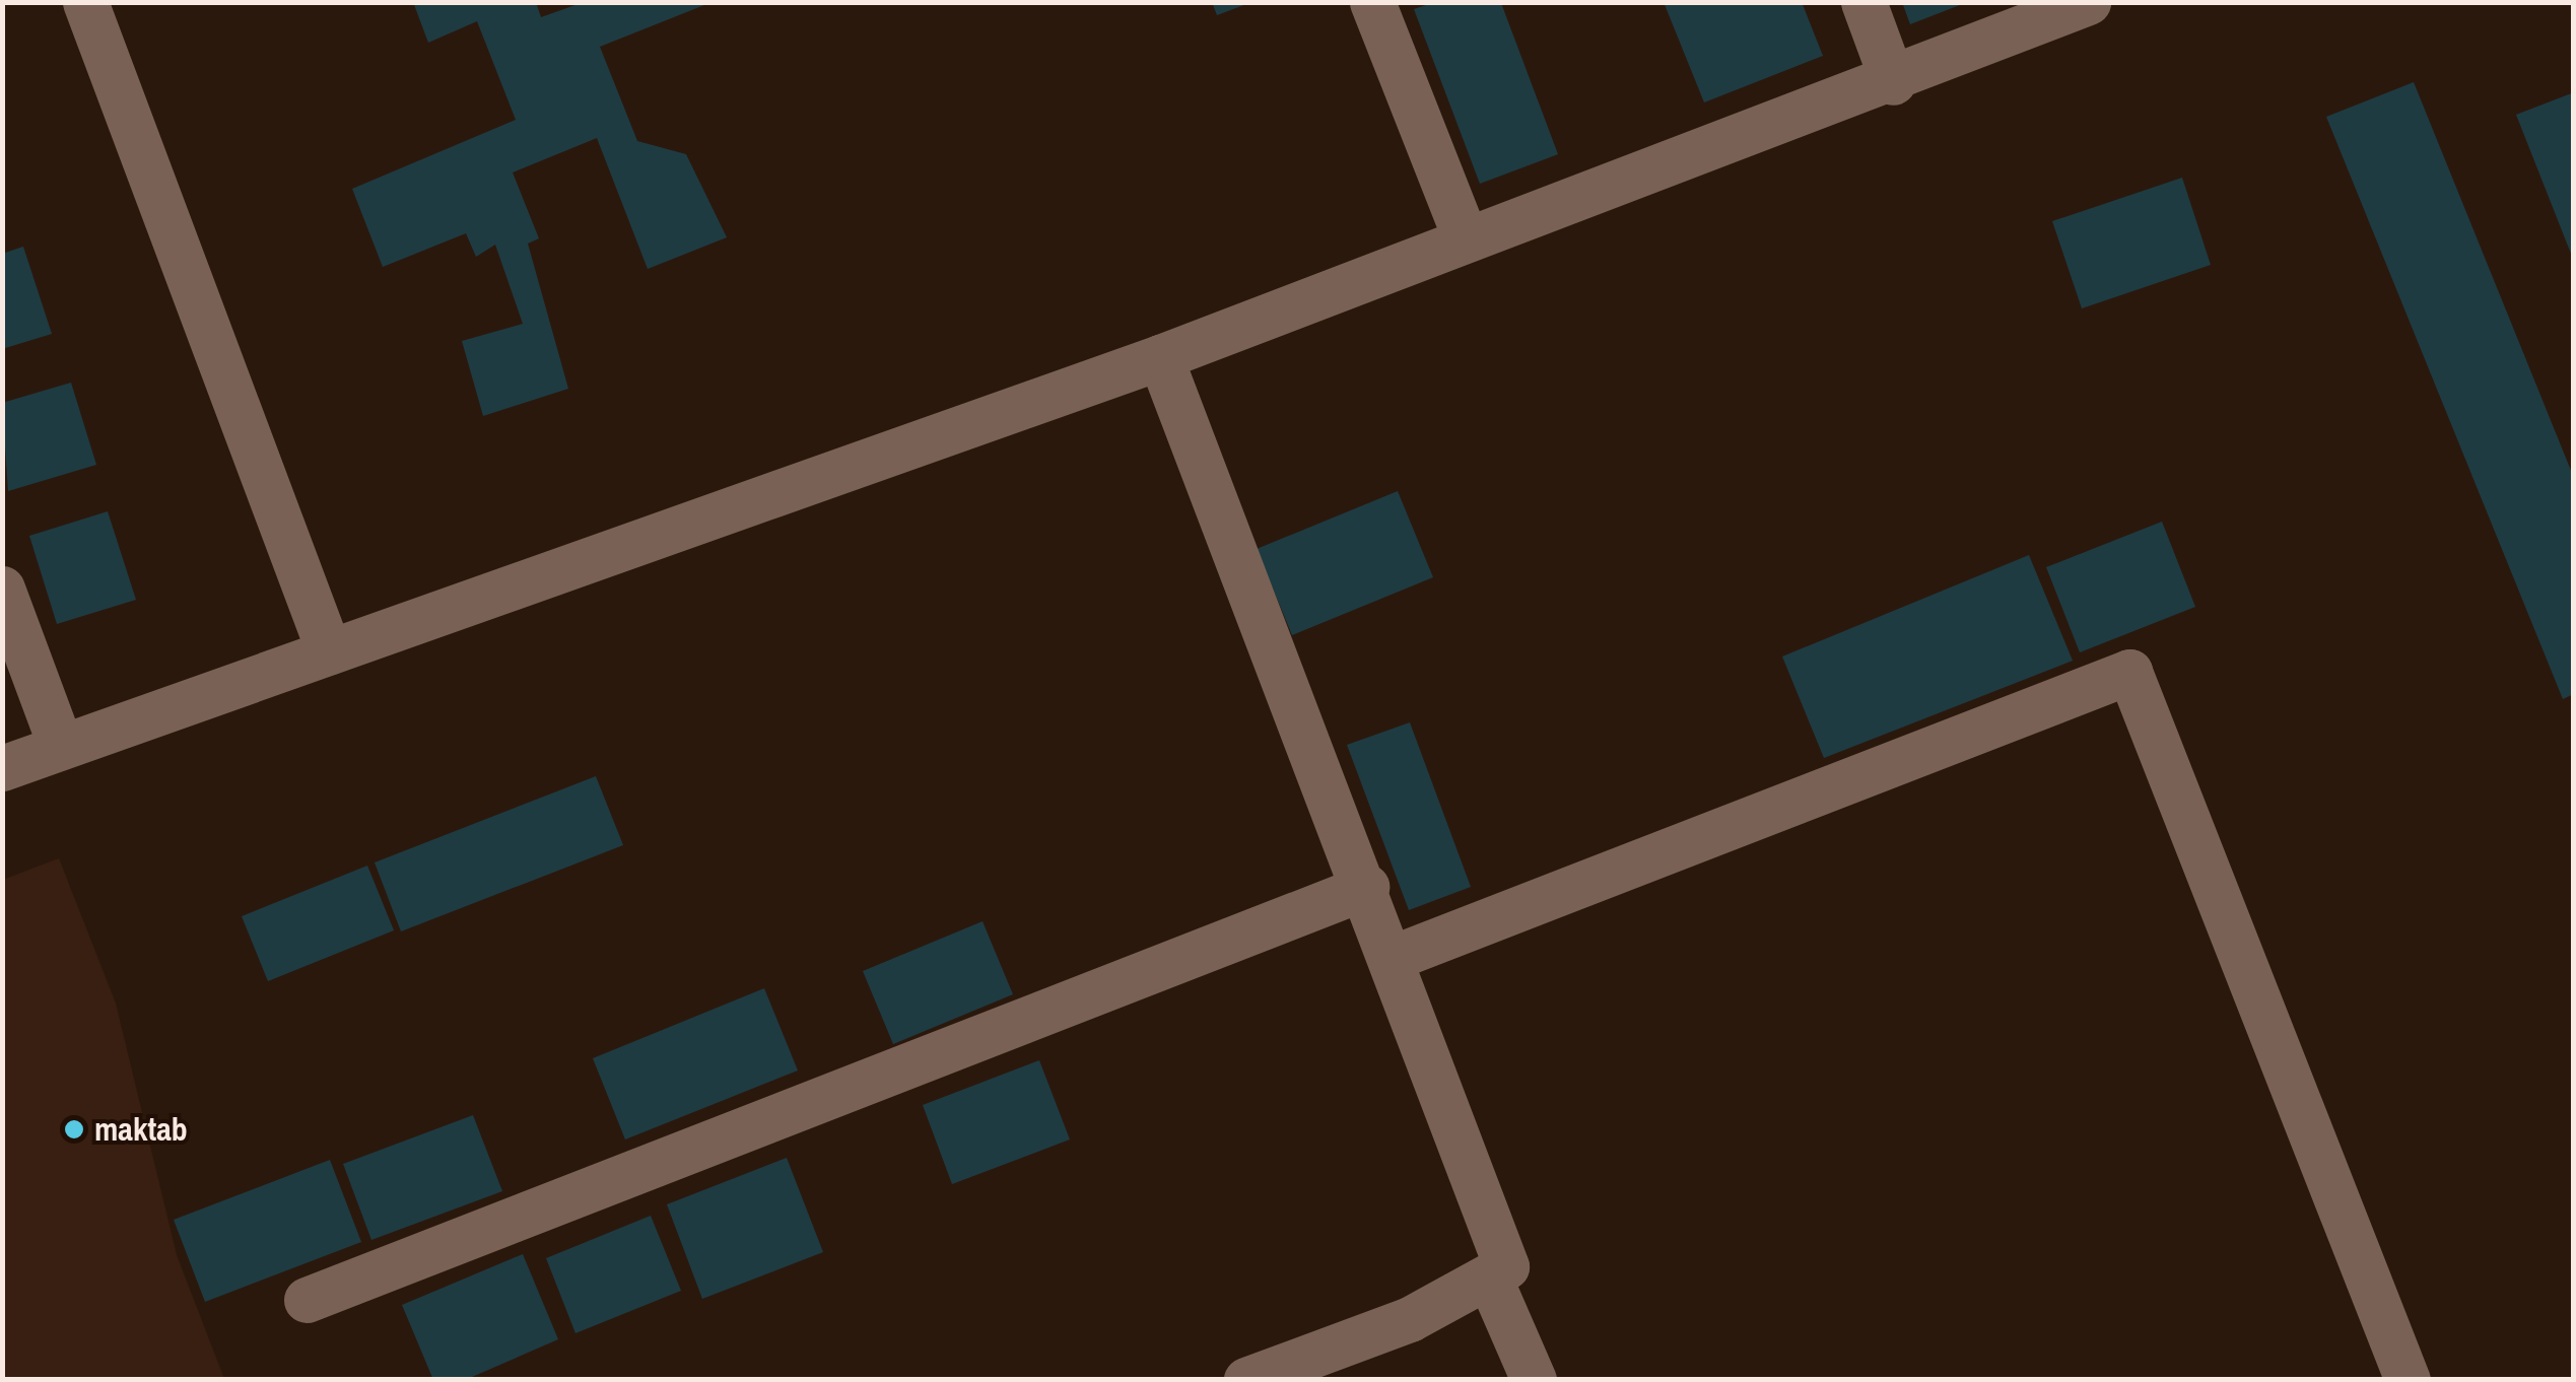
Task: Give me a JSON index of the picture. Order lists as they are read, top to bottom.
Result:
{
  "places": ["maktab"]
}
